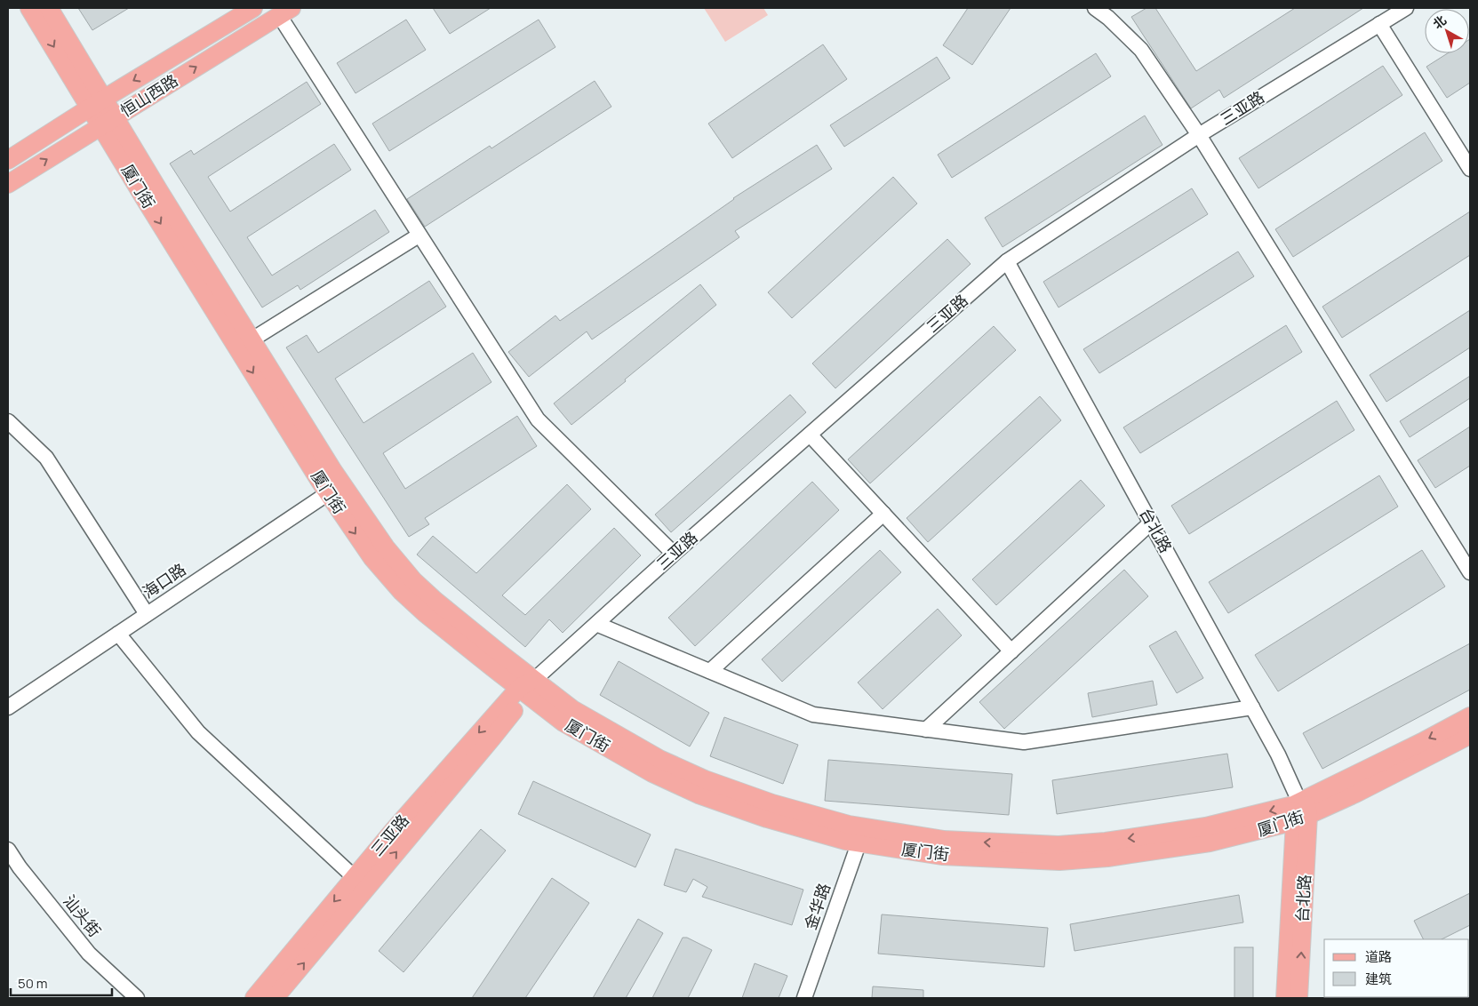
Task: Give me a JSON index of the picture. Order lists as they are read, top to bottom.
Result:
{
  "streets": {
    "main road": [
      "恒山西路",
      "三亚路",
      "厦门街",
      "台北路"
    ],
    "street": ["海口路", "金华路", "汕头街"]
  },
  "crossings": [
    ["恒山西路", "厦门街"],
    ["三亚路", "厦门街"],
    ["三亚路", "台北路"],
    ["厦门街", "台北路"],
    ["厦门街", "海口路"],
    ["厦门街", "金华路"]
  ],
  "legend": ["道路", "建筑"],
  "scale_bar": "50 m",
  "north": "top left"
}
